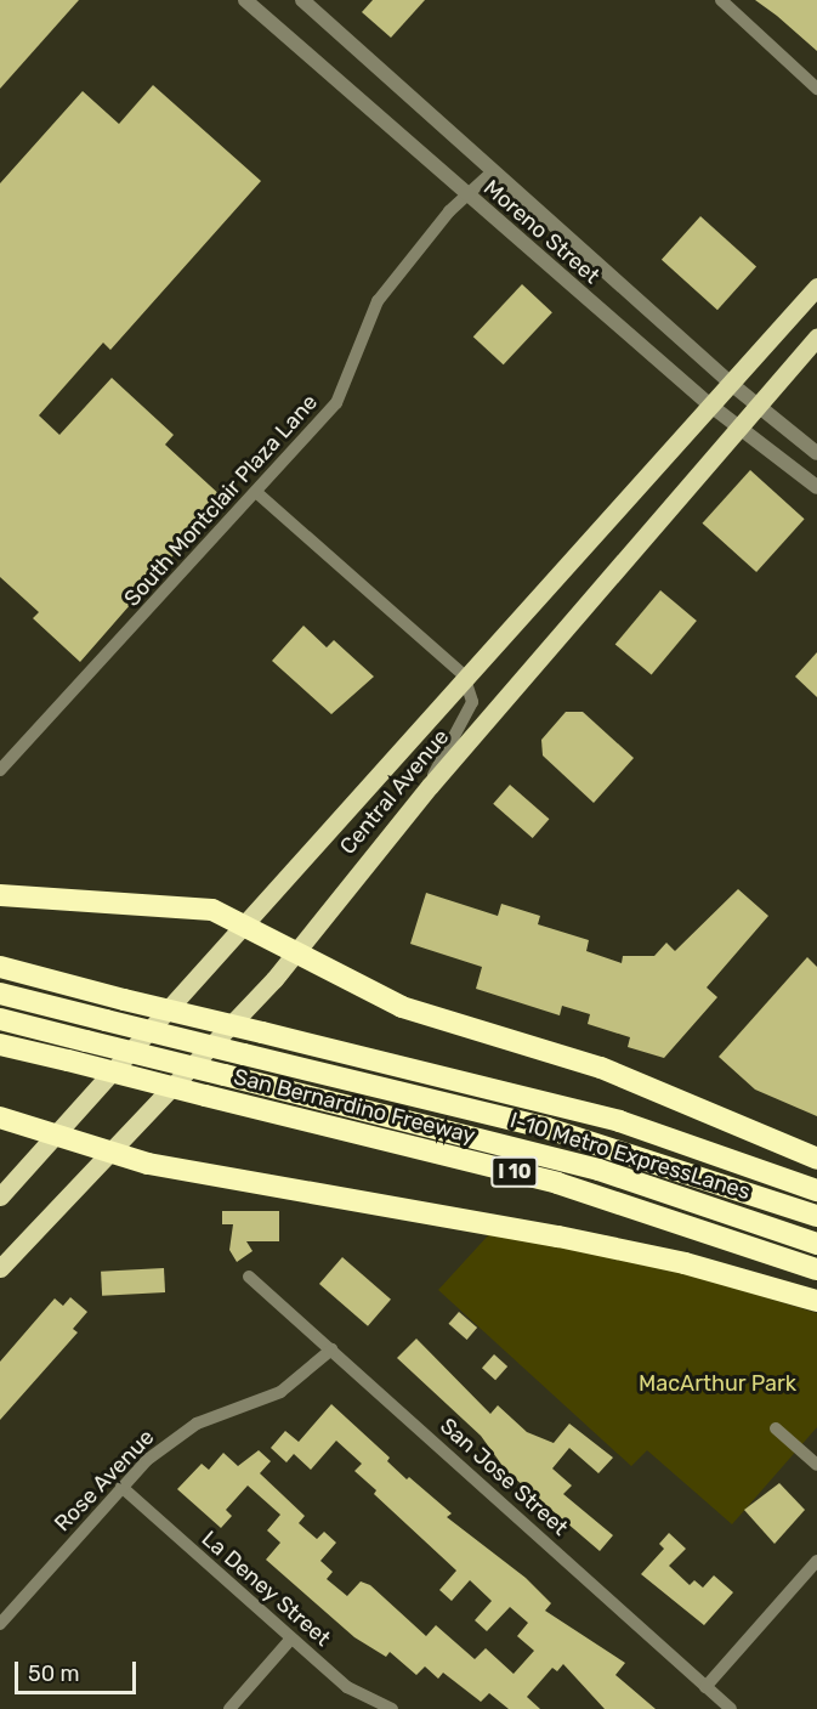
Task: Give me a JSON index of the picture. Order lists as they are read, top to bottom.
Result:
{
  "streets": {
    "highway": ["San Bernardino Freeway", "I-10 Metro ExpressLanes", "I 10"],
    "main road": ["Central Avenue"],
    "street": [
      "Moreno Street",
      "South Montclair Plaza Lane",
      "San Jose Street",
      "Rose Avenue",
      "La Deney Street"
    ]
  },
  "crossings": [
    ["Moreno Street", "South Montclair Plaza Lane"],
    ["Moreno Street", "Central Avenue"],
    ["San Jose Street", "Rose Avenue"],
    ["Rose Avenue", "La Deney Street"]
  ],
  "parks": ["MacArthur Park"],
  "scale_bar": "50 m"
}
